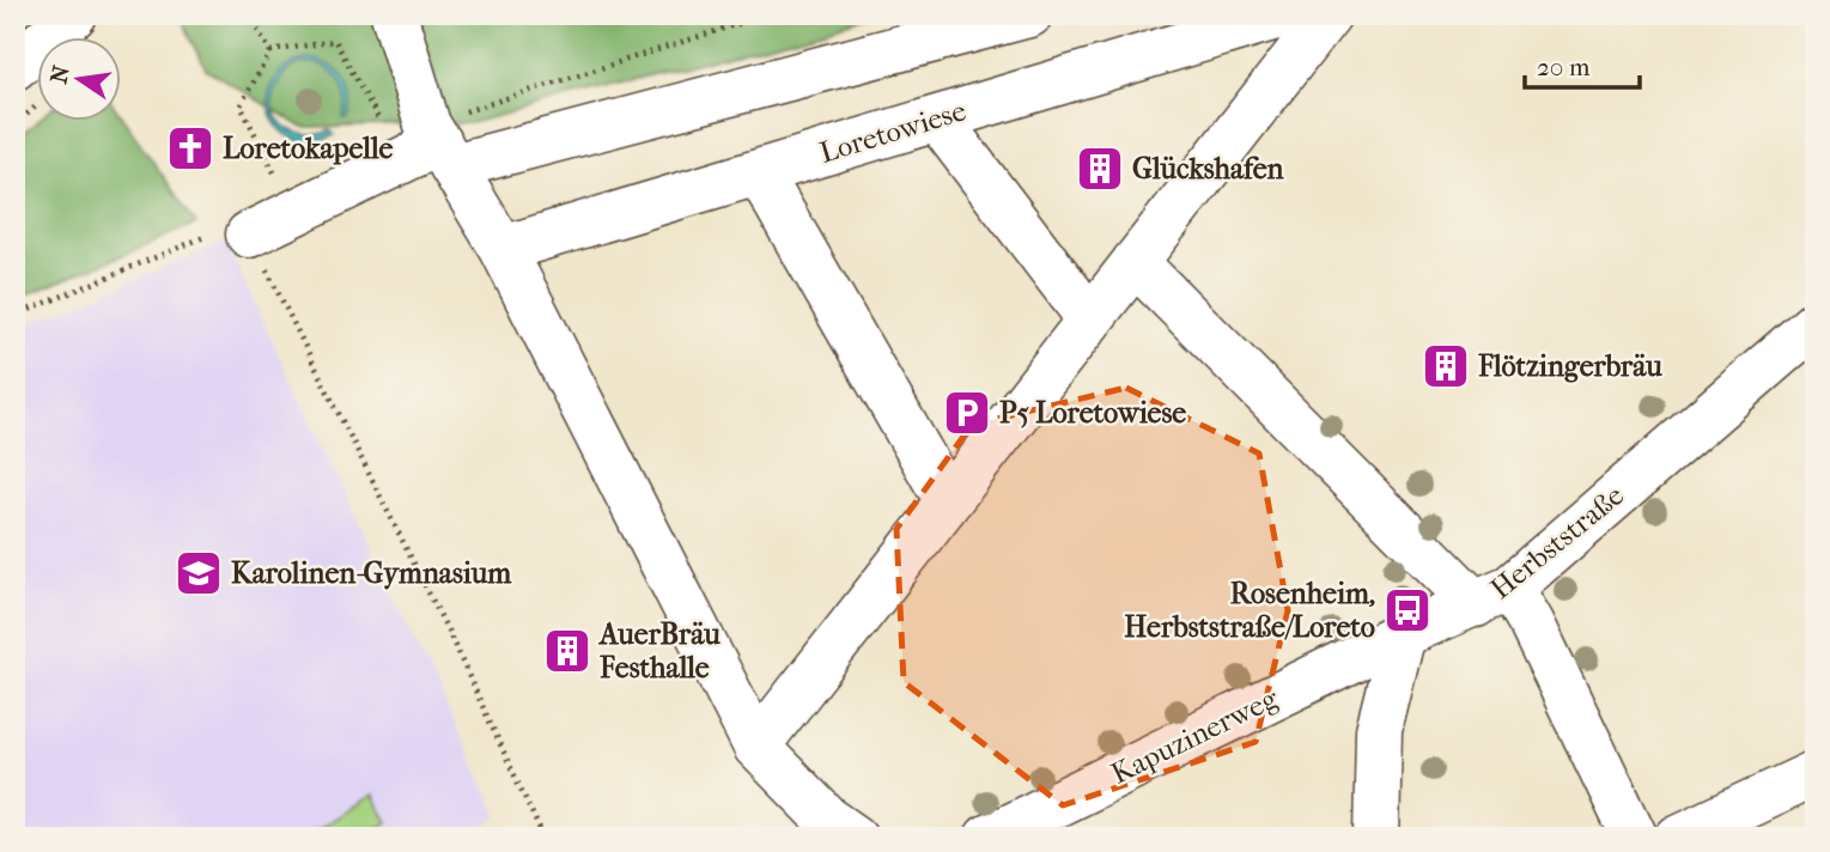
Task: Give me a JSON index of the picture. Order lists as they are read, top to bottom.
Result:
{
  "streets": {
    "street": ["Loretowiese", "Herbststraße", "Kapuzinerweg"]
  },
  "crossings": [
    ["Herbststraße", "Kapuzinerweg"]
  ],
  "places": {
    "church": ["Loretokapelle"],
    "building": ["Glückshafen", "Flötzingerbräu", "AuerBräu Festhalle"],
    "parking": ["P5 Loretowiese"],
    "school or university": ["Karolinen-Gymnasium"],
    "bus stop": ["Rosenheim, Herbststraße/Loreto"]
  },
  "scale_bar": "20 m",
  "north": "left"
}
